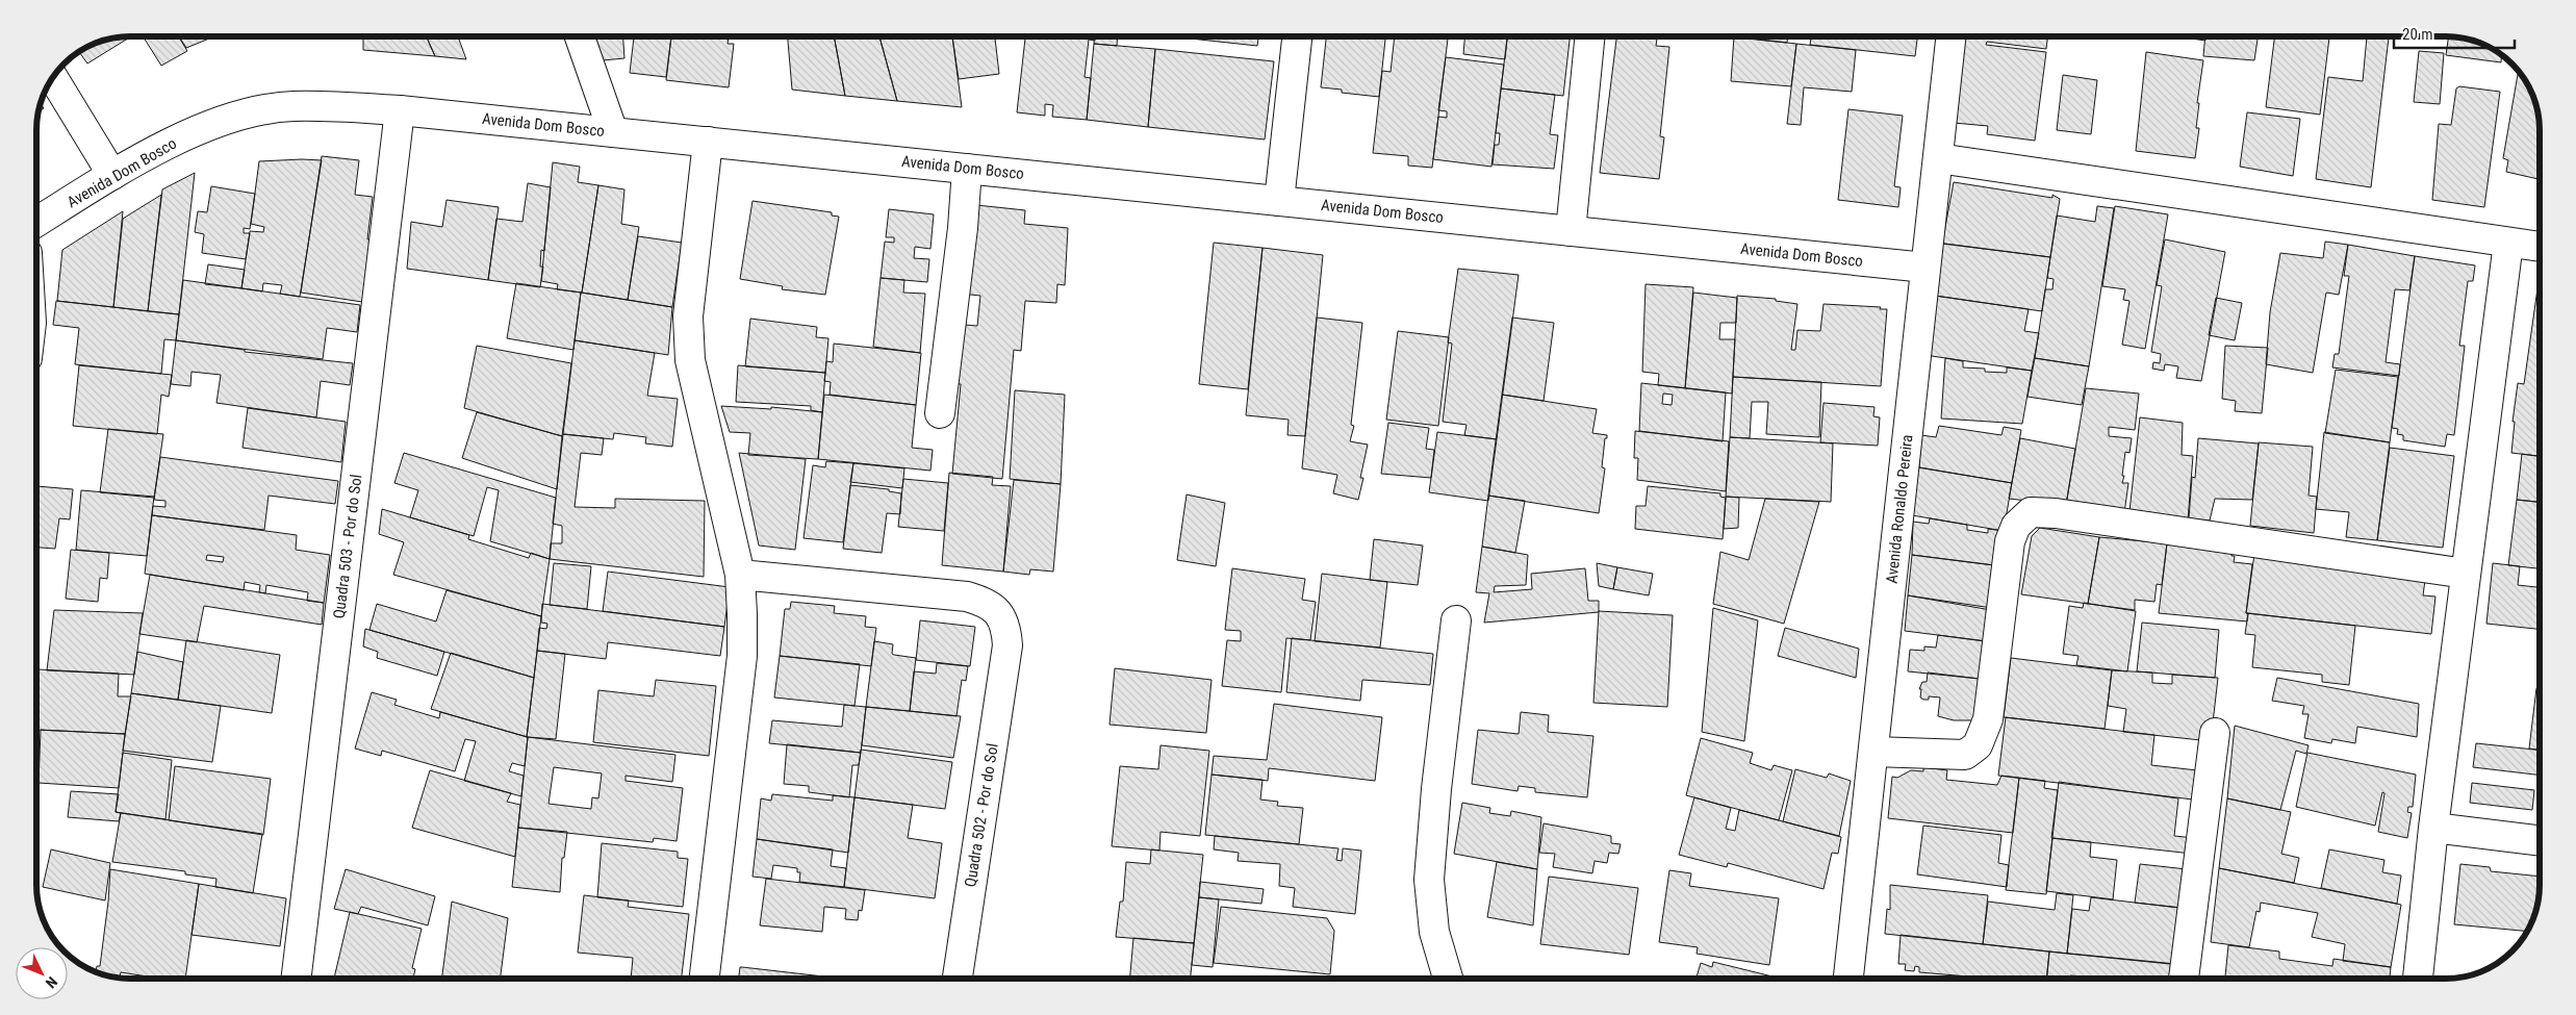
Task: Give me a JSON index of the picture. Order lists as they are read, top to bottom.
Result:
{
  "streets": {
    "street": [
      "Avenida Dom Bosco",
      "Avenida Ronaldo Pereira",
      "Quadra 503 - Por do Sol",
      "Quadra 502 - Por do Sol"
    ]
  },
  "crossings": [
    ["Avenida Dom Bosco", "Avenida Ronaldo Pereira"],
    ["Avenida Dom Bosco", "Quadra 503 - Por do Sol"]
  ],
  "scale_bar": "20 m",
  "north": "bottom right"
}
